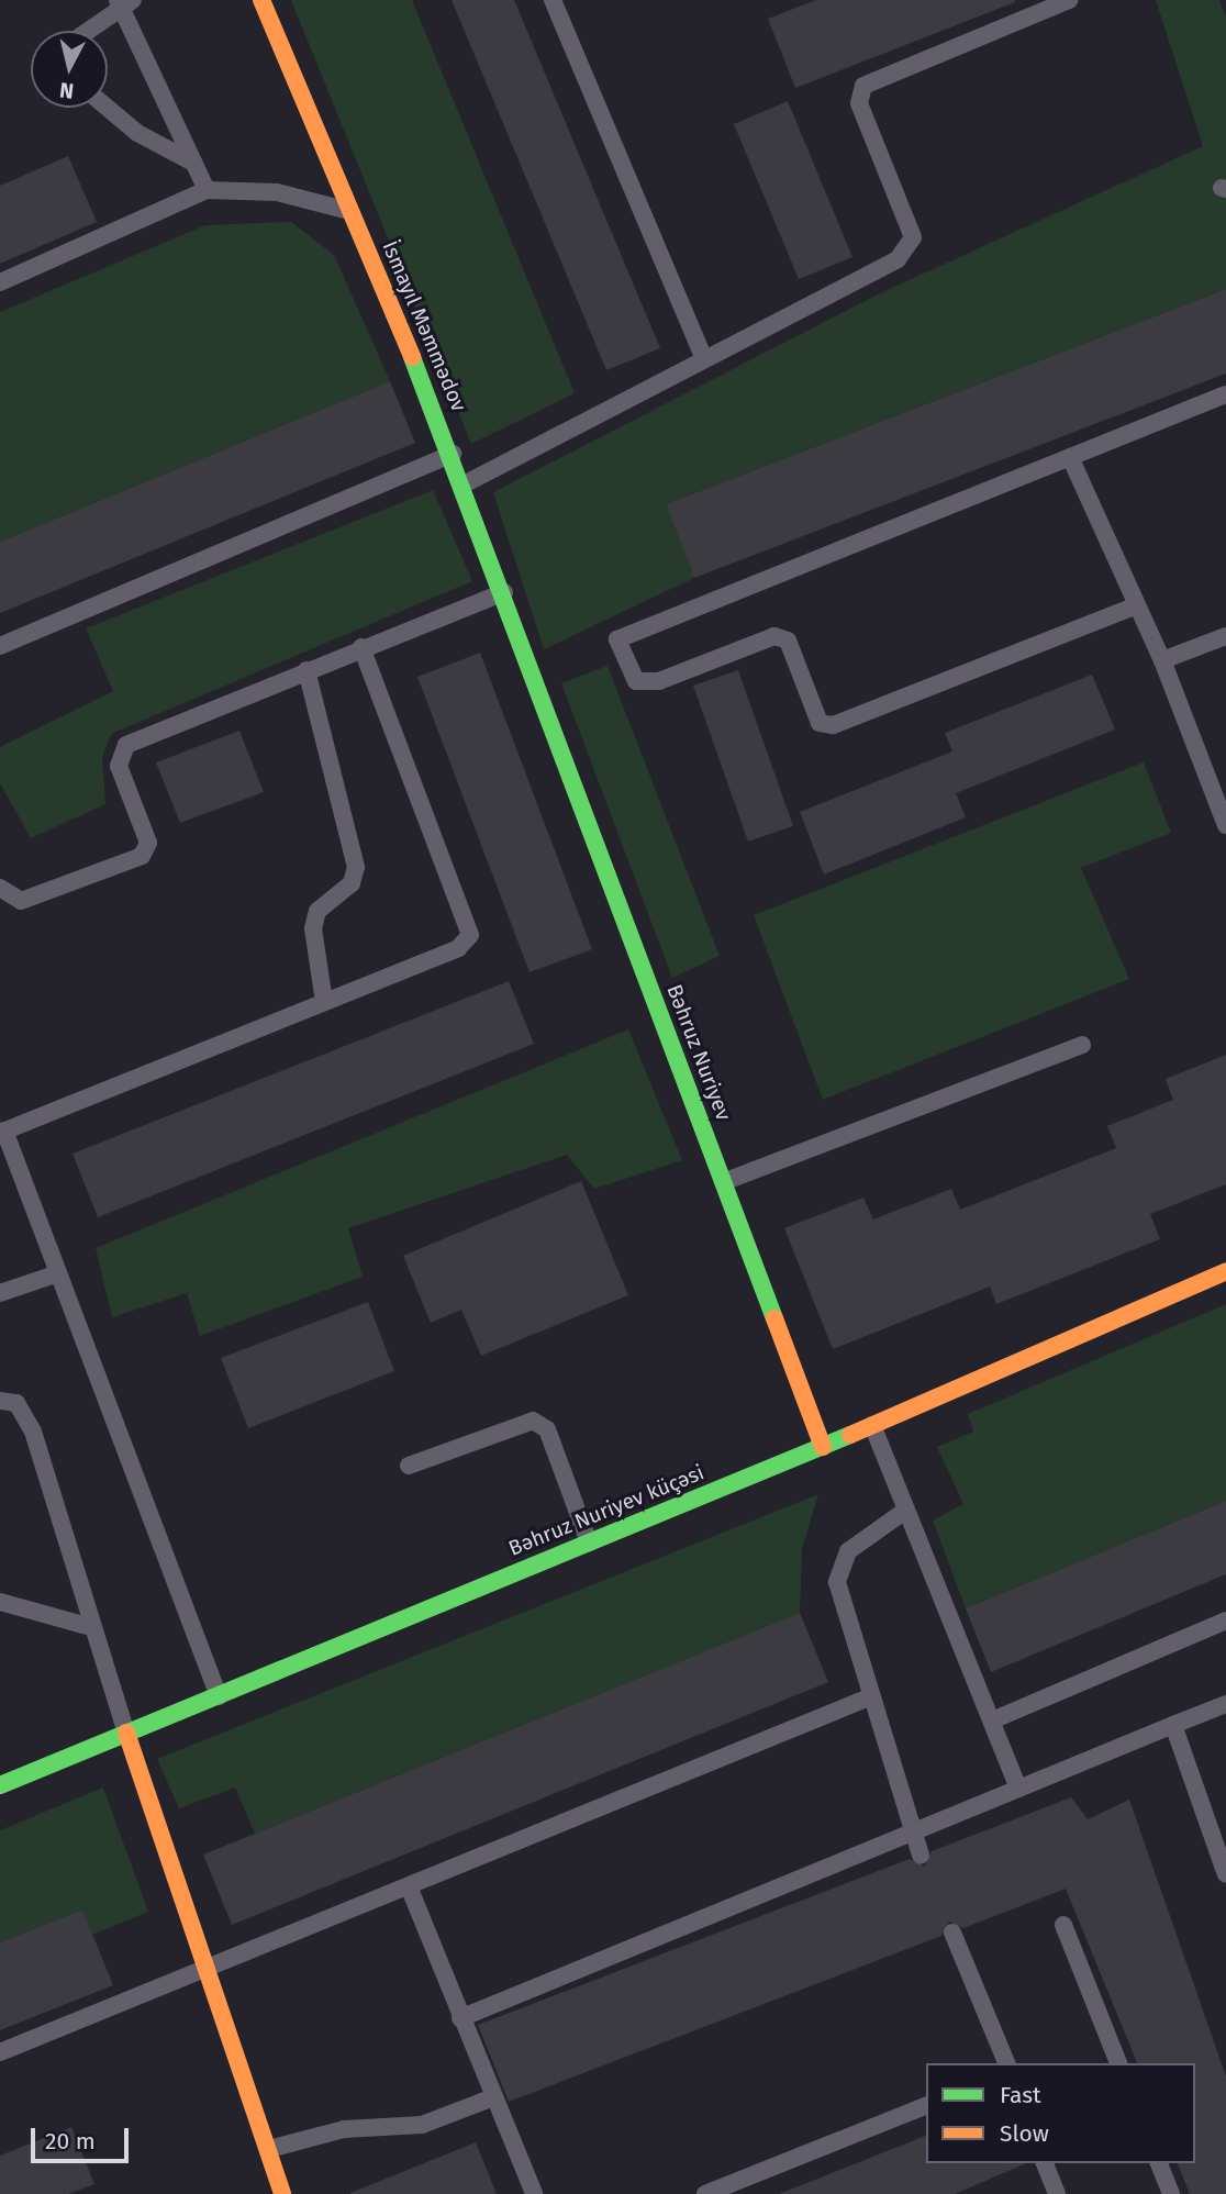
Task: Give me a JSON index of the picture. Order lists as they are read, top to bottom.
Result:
{
  "streets": {
    "street": ["İsmayıl Məmmədov", "Bəhruz Nuriyev", "Bəhruz Nuriyev küçəsi"]
  },
  "crossings": [
    ["İsmayıl Məmmədov", "Bəhruz Nuriyev"],
    ["Bəhruz Nuriyev", "Bəhruz Nuriyev küçəsi"]
  ],
  "legend": ["Fast", "Slow"],
  "scale_bar": "20 m",
  "north": "bottom"
}
